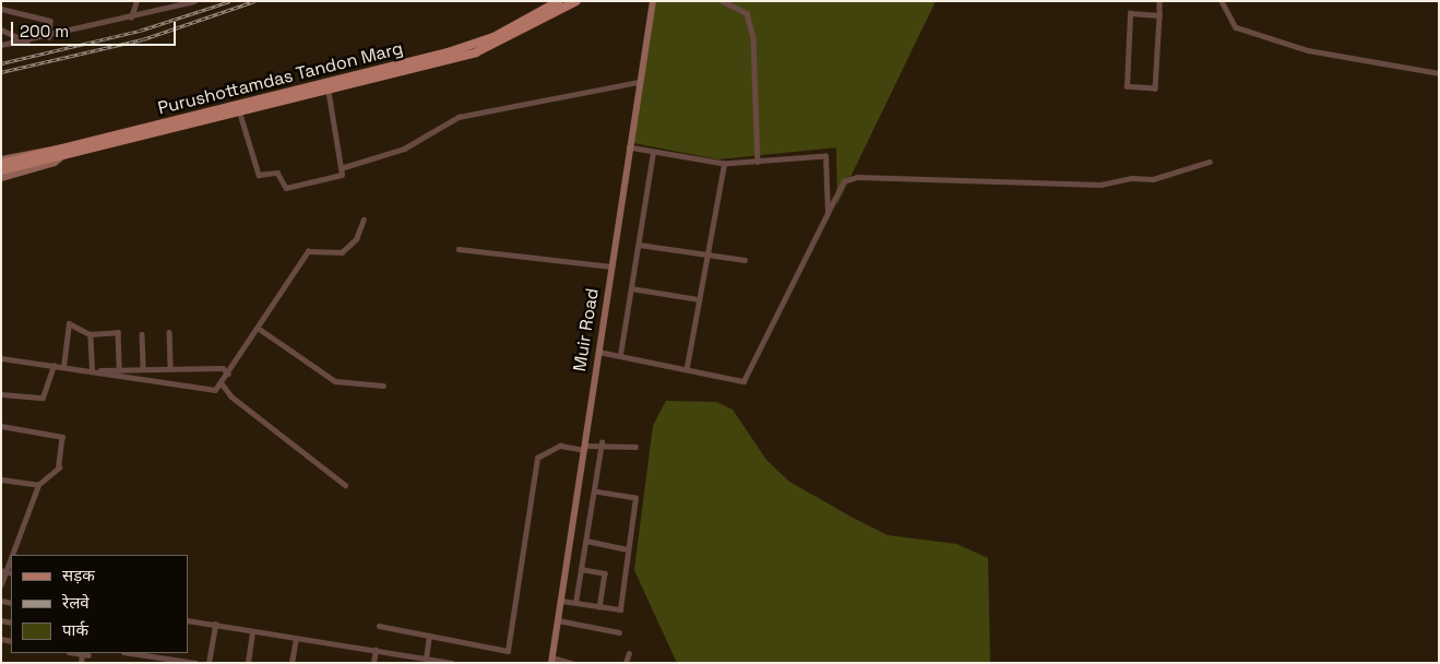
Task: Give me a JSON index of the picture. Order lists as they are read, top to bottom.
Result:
{
  "streets": {
    "main road": ["Purushottamdas Tandon Marg", "Muir Road"]
  },
  "legend": ["सड़क", "रेलवे", "पार्क"],
  "scale_bar": "200 m"
}
